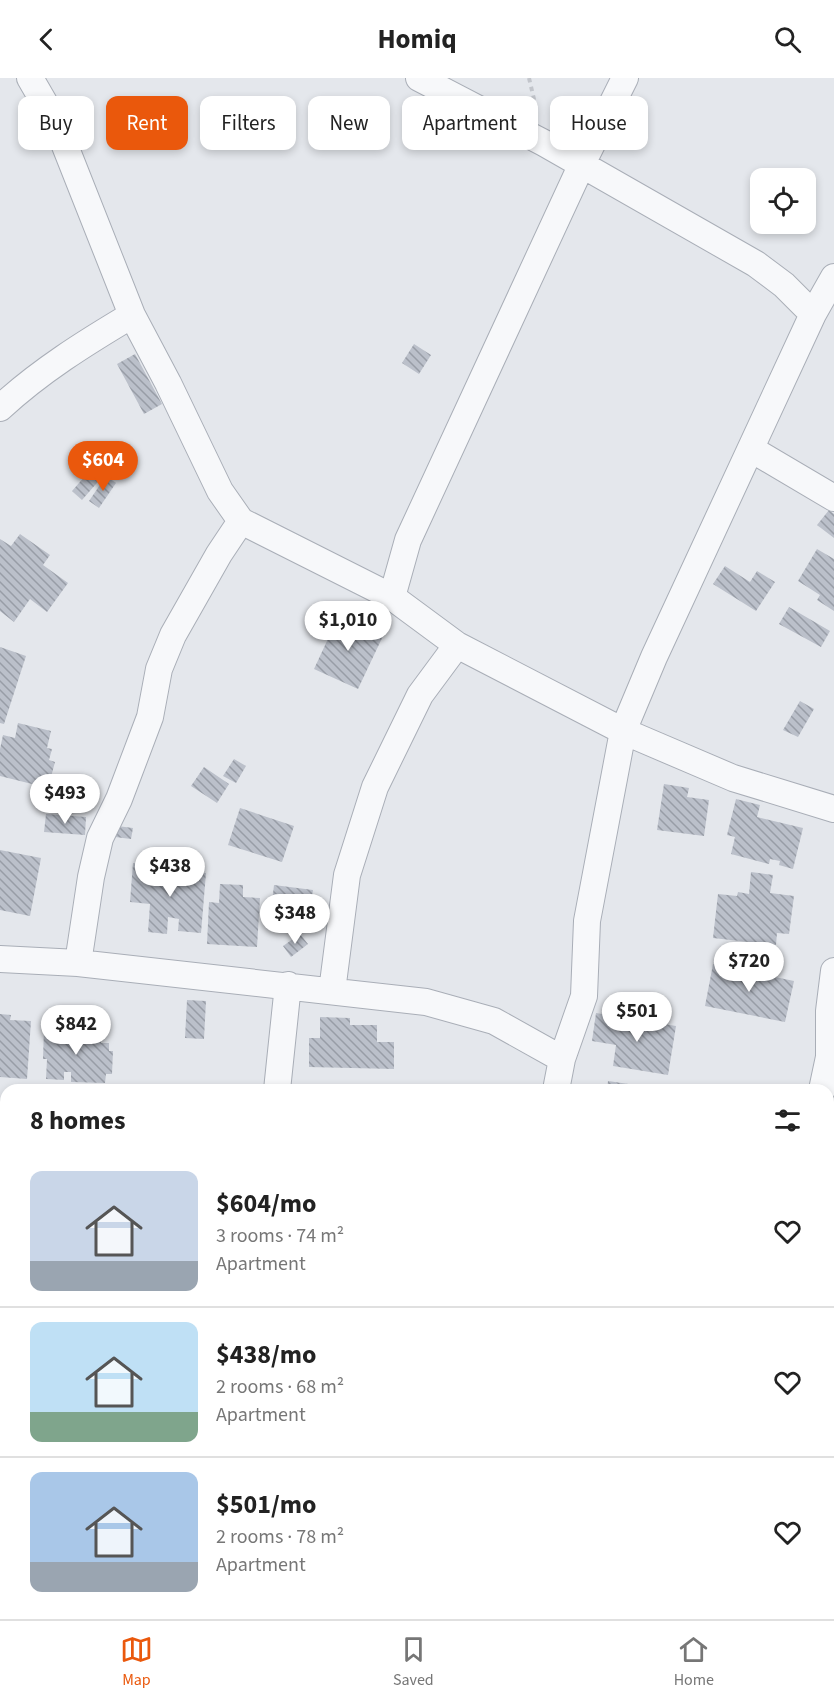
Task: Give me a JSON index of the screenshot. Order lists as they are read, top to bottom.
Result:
{
  "page": {
    "header": "Homiq",
    "chip": [
      "Buy",
      "Rent",
      "Filters",
      "New",
      "Apartment",
      "House"
    ],
    "price": [
      "$604",
      "$1,010",
      "$493",
      "$438",
      "$348",
      "$720",
      "$501",
      "$842"
    ],
    "heading": "8 homes",
    "list": [
      {
        "name": "$604/mo",
        "note": "3 rooms · 74 m² · Apartment"
      },
      {
        "name": "$438/mo",
        "note": "2 rooms · 68 m² · Apartment"
      },
      {
        "name": "$501/mo",
        "note": "2 rooms · 78 m² · Apartment"
      }
    ],
    "tabs": ["Map", "Saved", "Home"]
  }
}
